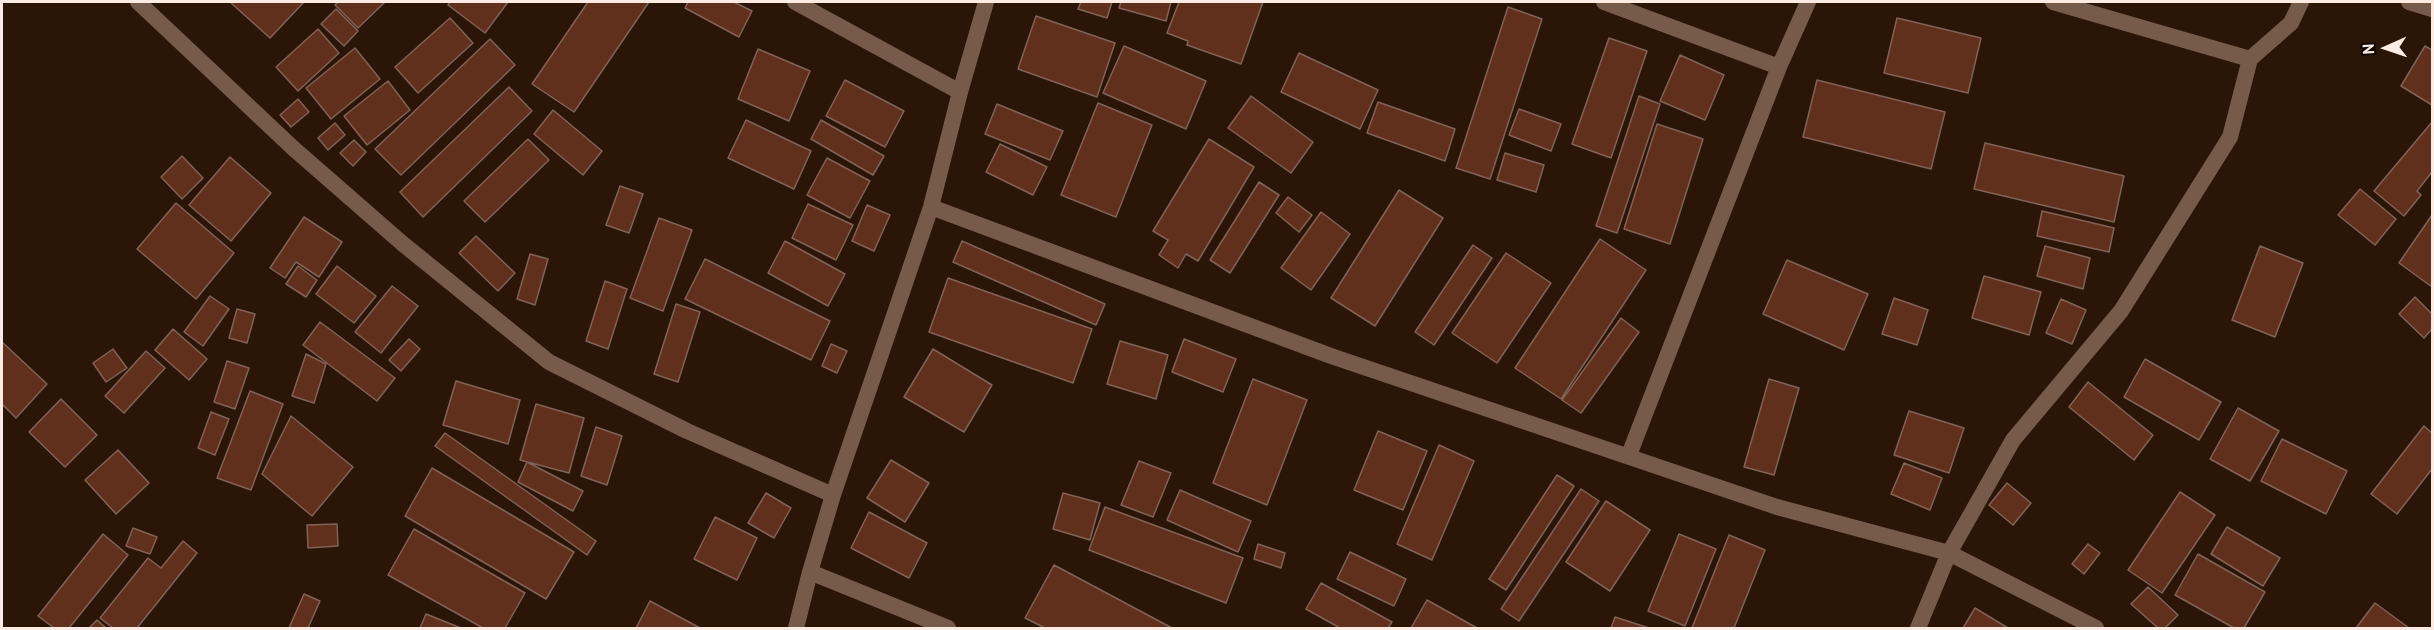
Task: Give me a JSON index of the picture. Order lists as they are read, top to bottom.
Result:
{
  "north": "left"
}
